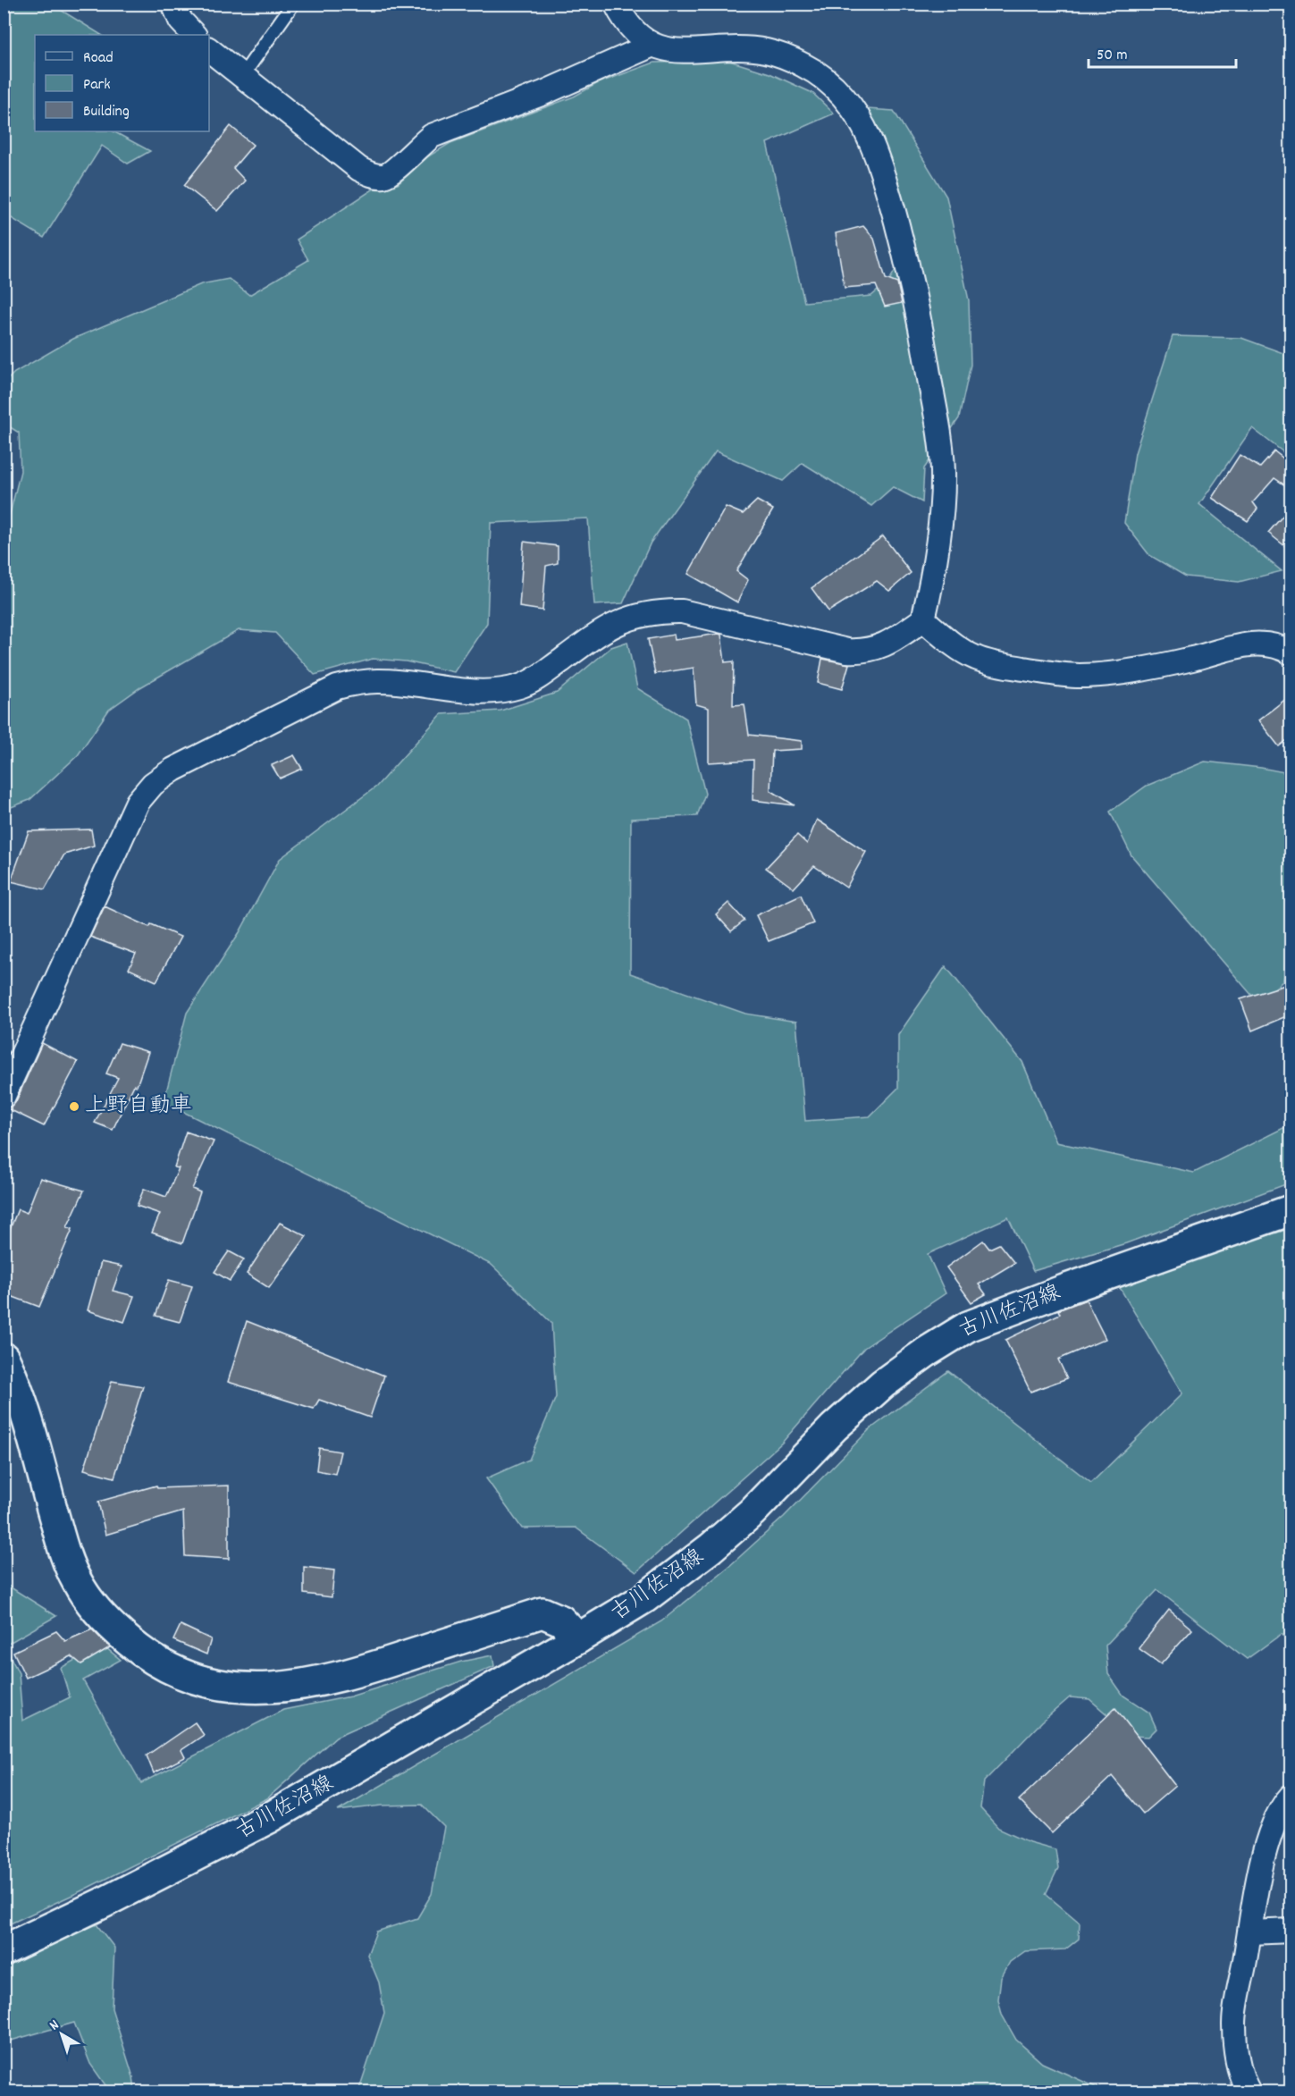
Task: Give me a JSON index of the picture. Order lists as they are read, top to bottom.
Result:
{
  "streets": {
    "main road": ["古川佐沼線"]
  },
  "places": ["上野自動車"],
  "legend": ["Road", "Park", "Building"],
  "scale_bar": "50 m",
  "north": "top left"
}
